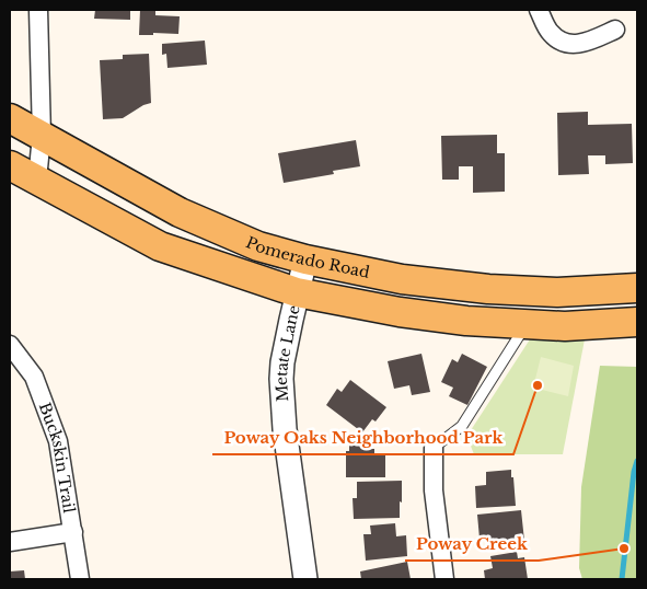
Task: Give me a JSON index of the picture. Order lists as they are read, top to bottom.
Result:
{
  "streets": {
    "main road": ["Pomerado Road"],
    "street": ["Metate Lane", "Buckskin Trail"]
  },
  "crossings": [
    ["Pomerado Road", "Metate Lane"]
  ],
  "places": ["Poway Oaks Neighborhood Park", "Poway Creek"]
}
